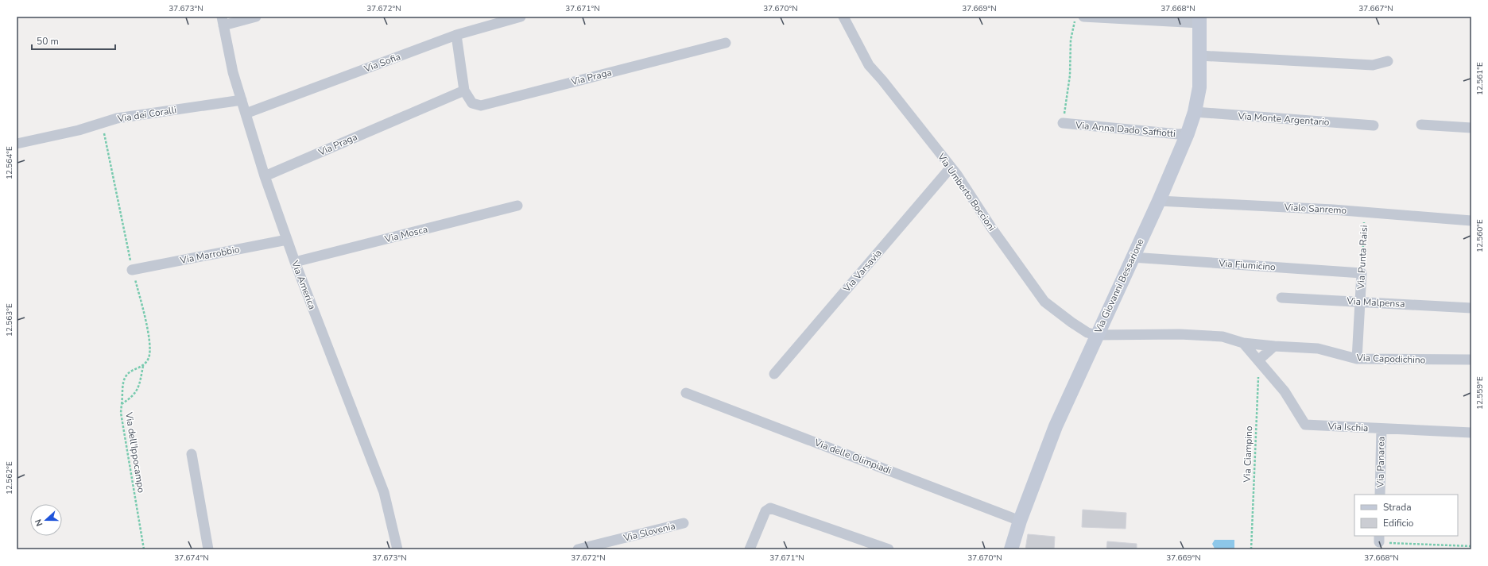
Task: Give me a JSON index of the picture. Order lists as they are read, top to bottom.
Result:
{
  "streets": {
    "street": [
      "Via Sofia",
      "Via Praga",
      "Via dei Coralli",
      "Via Monte Argentario",
      "Via Anna Dado Saffiotti",
      "Via Umberto Boccioni",
      "Viale Sanremo",
      "Via Mosca",
      "Via Marrobbio",
      "Via Punta Raisi",
      "Via Fiumicino",
      "Via Varsavia",
      "Via America",
      "Via Giovanni Bessarione",
      "Via Malpensa",
      "Via Capodichino",
      "Via Ischia",
      "Via delle Olimpiadi",
      "Via Panarea",
      "Via Slovenia"
    ],
    "path": ["Via dell'Ippocampo", "Via Ciampino"]
  },
  "crossings": [
    ["Via Sofia", "Via Praga"],
    ["Via Sofia", "Via America"],
    ["Via Praga", "Via America"],
    ["Via dei Coralli", "Via America"],
    ["Via Monte Argentario", "Via Giovanni Bessarione"],
    ["Via Anna Dado Saffiotti", "Via Giovanni Bessarione"],
    ["Via Umberto Boccioni", "Via Varsavia"],
    ["Via Umberto Boccioni", "Via Giovanni Bessarione"],
    ["Viale Sanremo", "Via Punta Raisi"],
    ["Viale Sanremo", "Via Giovanni Bessarione"],
    ["Via Mosca", "Via America"],
    ["Via Marrobbio", "Via America"],
    ["Via Punta Raisi", "Via Fiumicino"],
    ["Via Punta Raisi", "Via Malpensa"],
    ["Via Punta Raisi", "Via Capodichino"],
    ["Via Fiumicino", "Via Giovanni Bessarione"],
    ["Via Giovanni Bessarione", "Via delle Olimpiadi"],
    ["Via Ischia", "Via Ciampino"],
    ["Via Ischia", "Via Panarea"]
  ],
  "legend": ["Strada", "Edificio"],
  "scale_bar": "50 m",
  "north": "left",
  "coordinates": [
    "37.673°N",
    "37.672°N",
    "37.671°N",
    "37.670°N",
    "37.669°N",
    "37.668°N",
    "37.667°N",
    "12.561°E",
    "12.564°E",
    "12.560°E",
    "12.563°E",
    "12.559°E",
    "12.562°E",
    "37.674°N"
  ]
}
